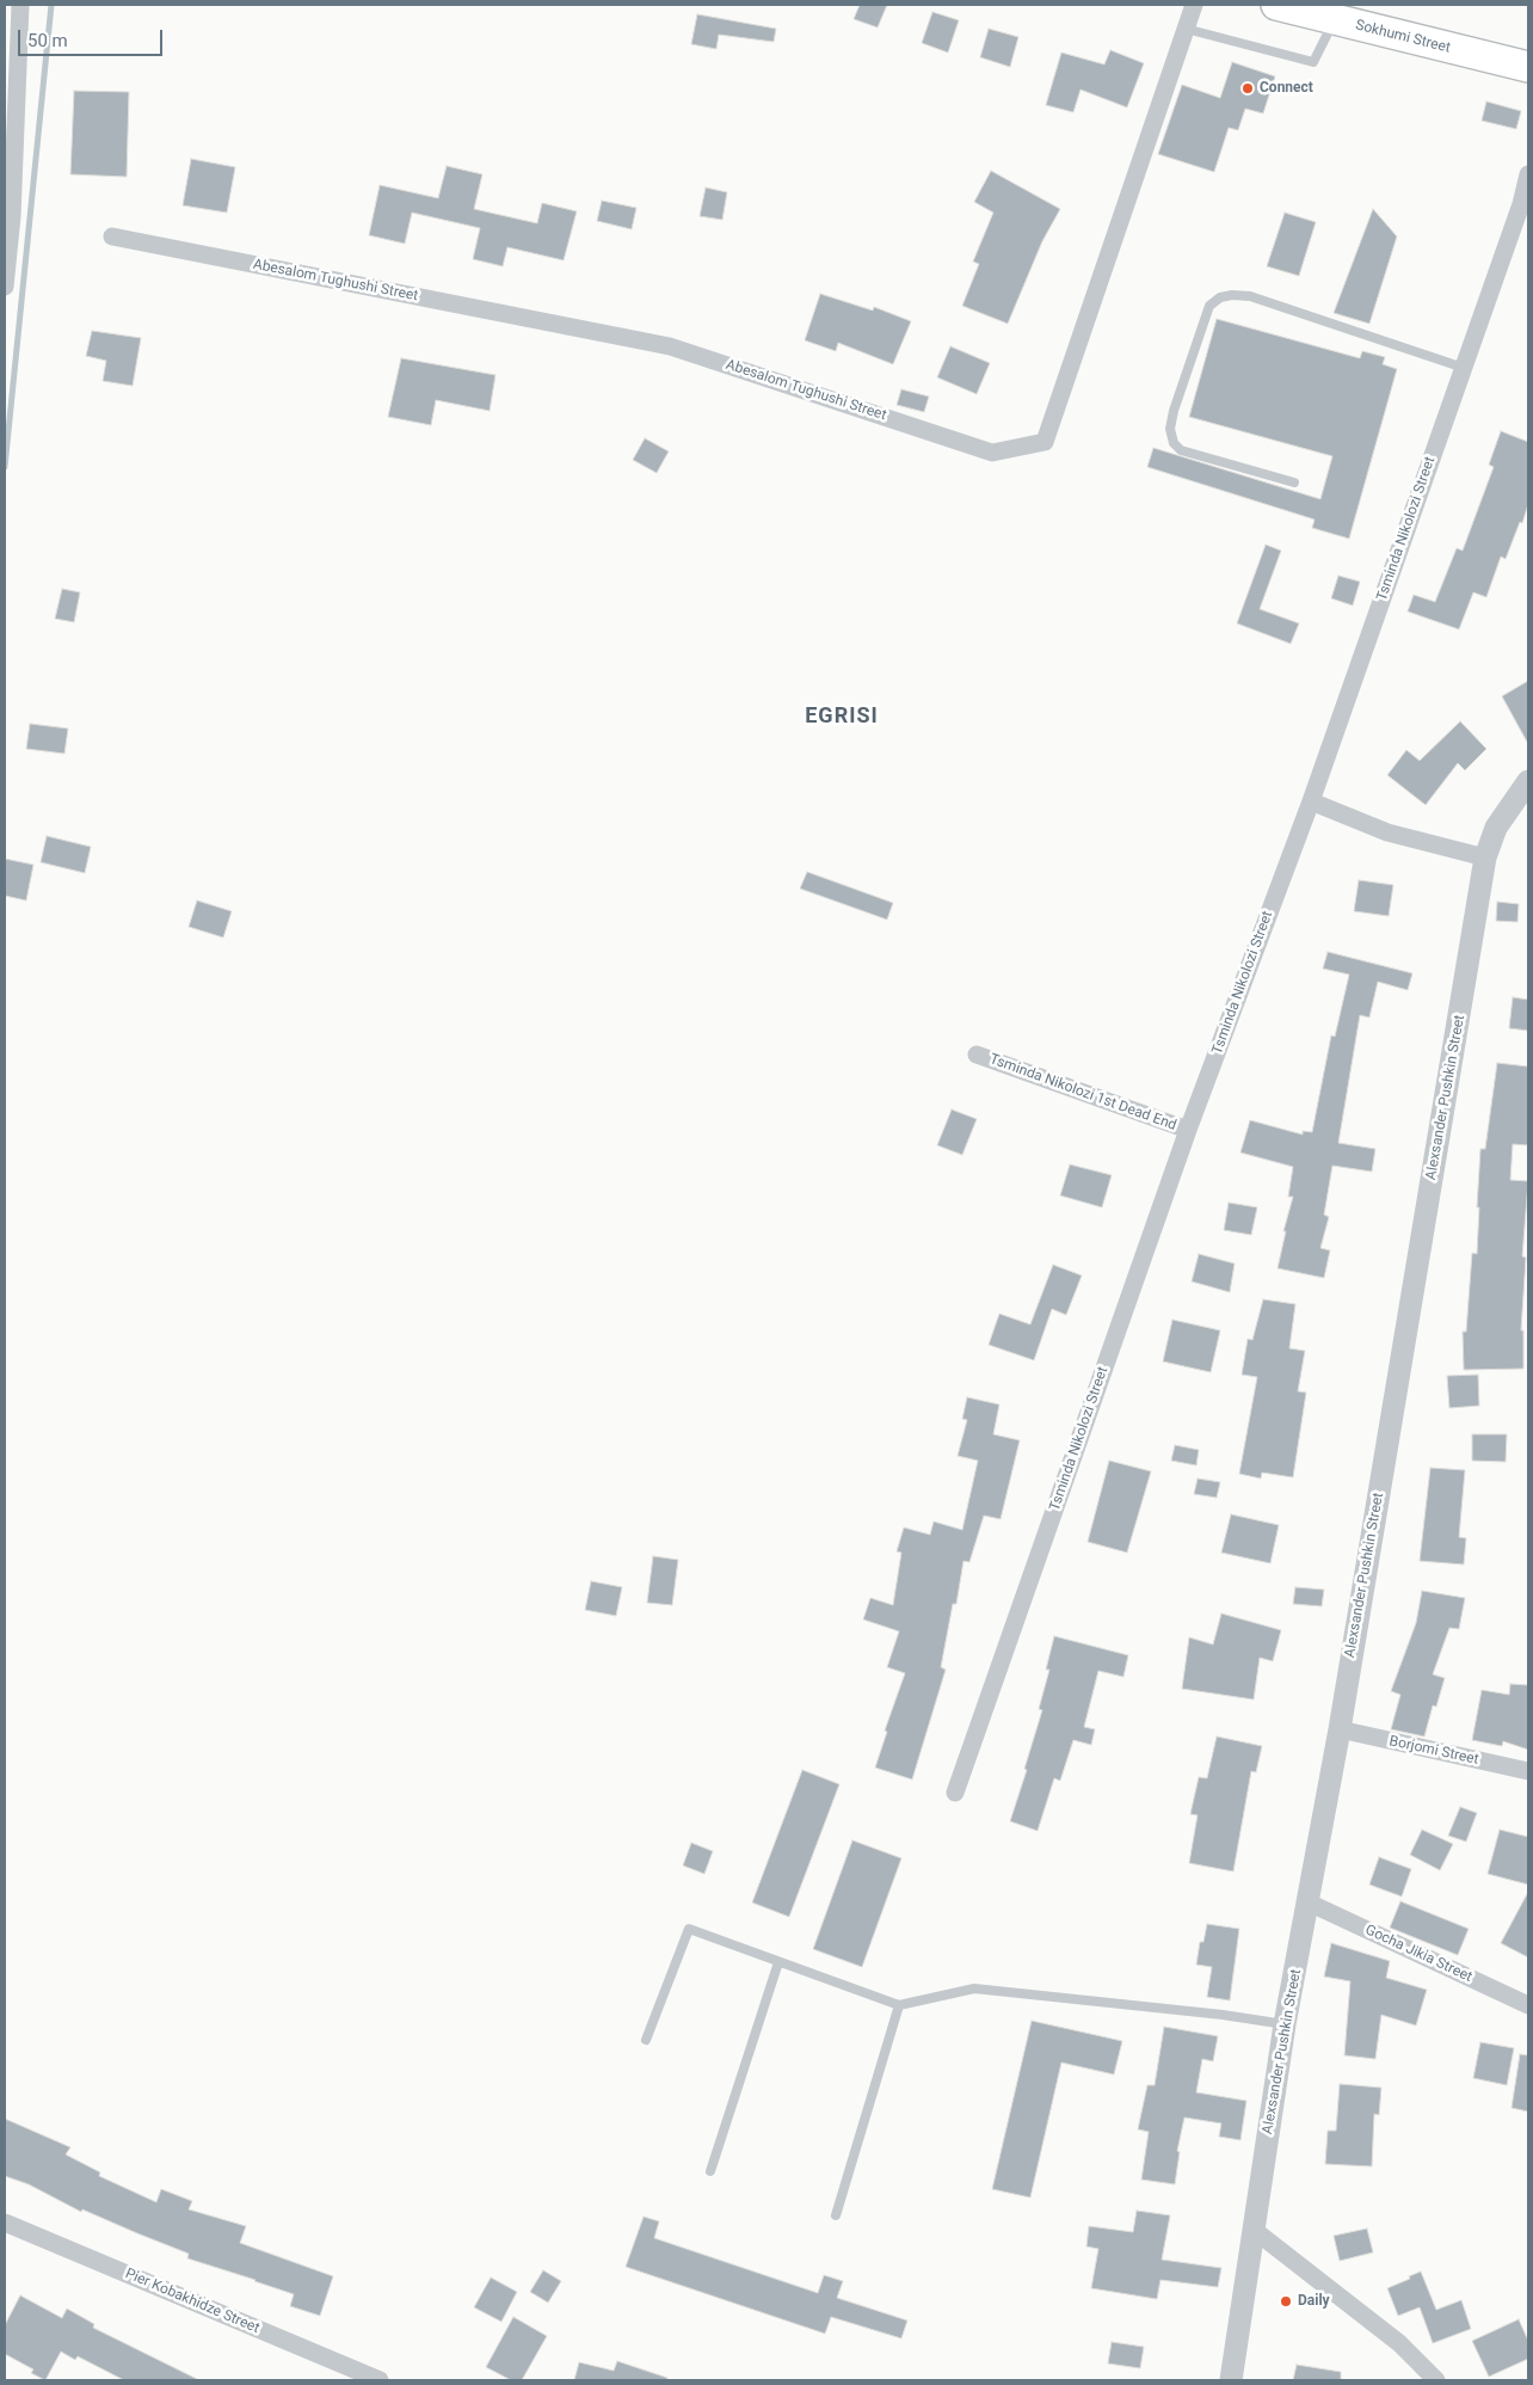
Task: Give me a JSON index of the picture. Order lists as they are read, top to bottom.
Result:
{
  "streets": {
    "highway": ["Sokhumi Street"],
    "street": [
      "Abesalom Tughushi Street",
      "Tsminda Nikolozi Street",
      "Tsminda Nikolozi 1st Dead End",
      "Alexsander Pushkin Street",
      "Borjomi Street",
      "Gocha Jikia Street",
      "Pier Kobakhidze Street"
    ]
  },
  "crossings": [
    ["Tsminda Nikolozi Street", "Tsminda Nikolozi 1st Dead End"],
    ["Alexsander Pushkin Street", "Borjomi Street"],
    ["Alexsander Pushkin Street", "Gocha Jikia Street"]
  ],
  "districts": ["EGRISI"],
  "places": ["Connect", "Daily"],
  "scale_bar": "50 m"
}
